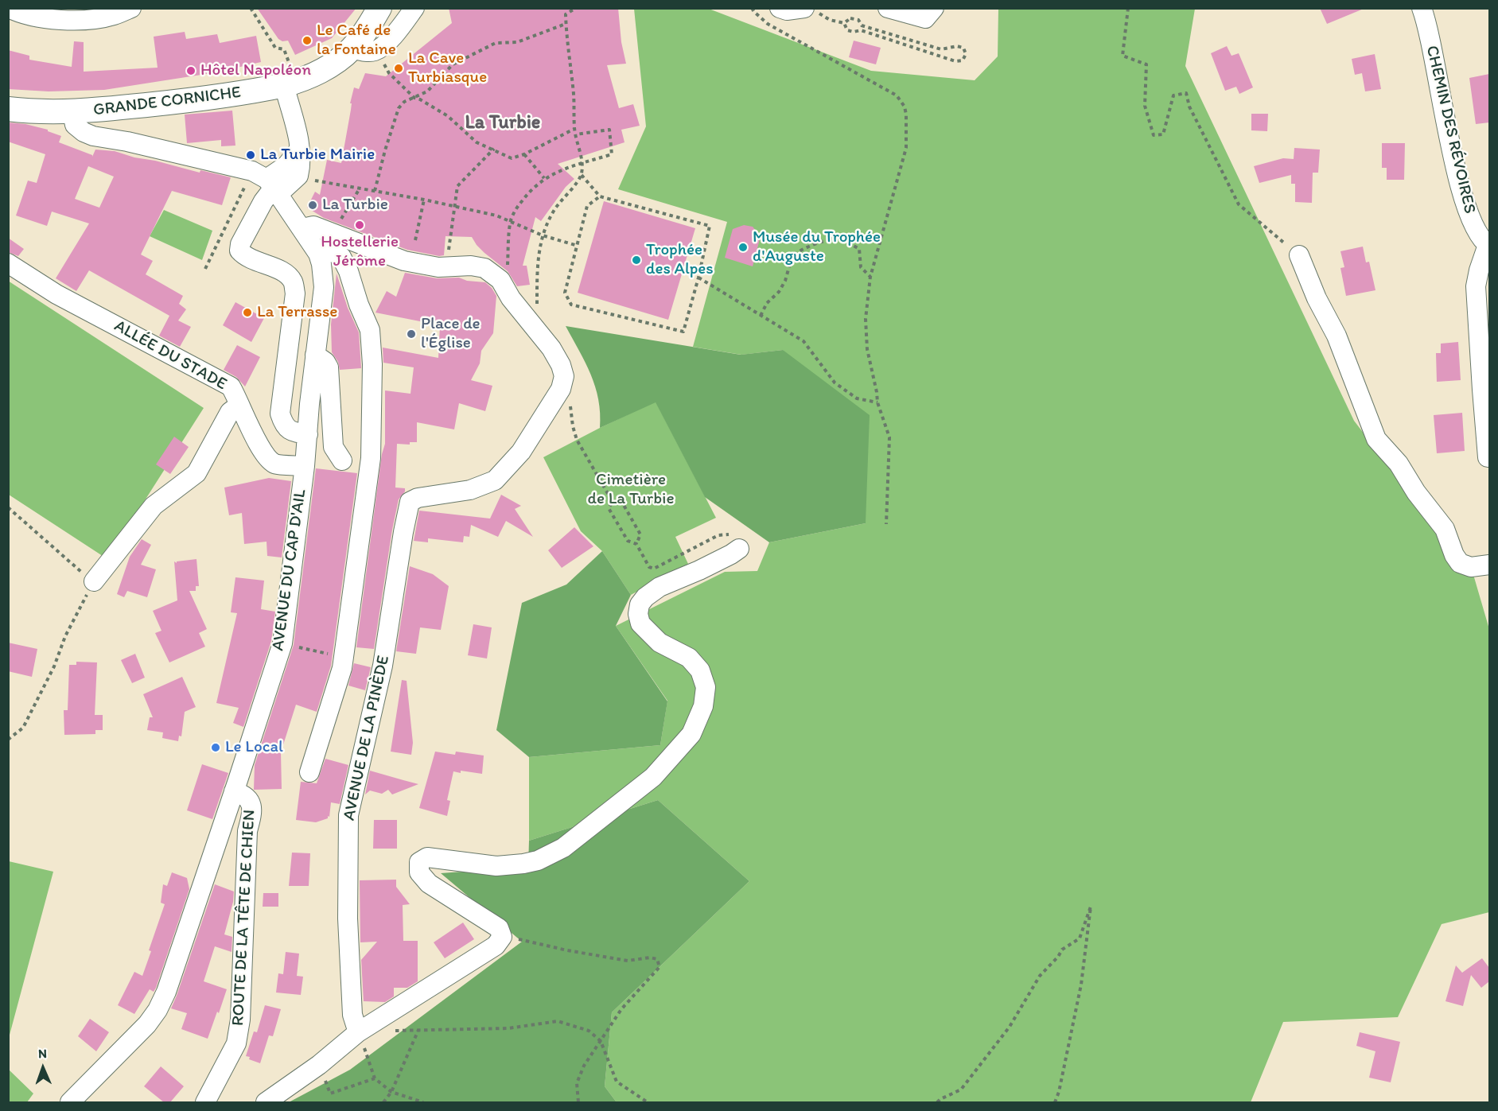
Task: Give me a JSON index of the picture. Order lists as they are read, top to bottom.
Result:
{
  "streets": {
    "main road": ["GRANDE CORNICHE"],
    "street": [
      "CHEMIN DES RÉVOIRES",
      "ALLÉE DU STADE",
      "AVENUE DU CAP D'AIL",
      "AVENUE DE LA PINÈDE",
      "ROUTE DE LA TÊTE DE CHIEN"
    ]
  },
  "crossings": [
    ["ALLÉE DU STADE", "AVENUE DU CAP D'AIL"],
    ["AVENUE DU CAP D'AIL", "ROUTE DE LA TÊTE DE CHIEN"]
  ],
  "districts": ["La Turbie"],
  "parks": ["Cimetière de La Turbie"],
  "places": [
    "Le Café de la Fontaine",
    "La Cave Turbiasque",
    "Hôtel Napoléon",
    "La Turbie Mairie",
    "La Turbie",
    "Hostellerie Jérôme",
    "Musée du Trophée d'Auguste",
    "Trophée des Alpes",
    "La Terrasse",
    "Place de l'Église",
    "Le Local"
  ],
  "north": "top"
}
